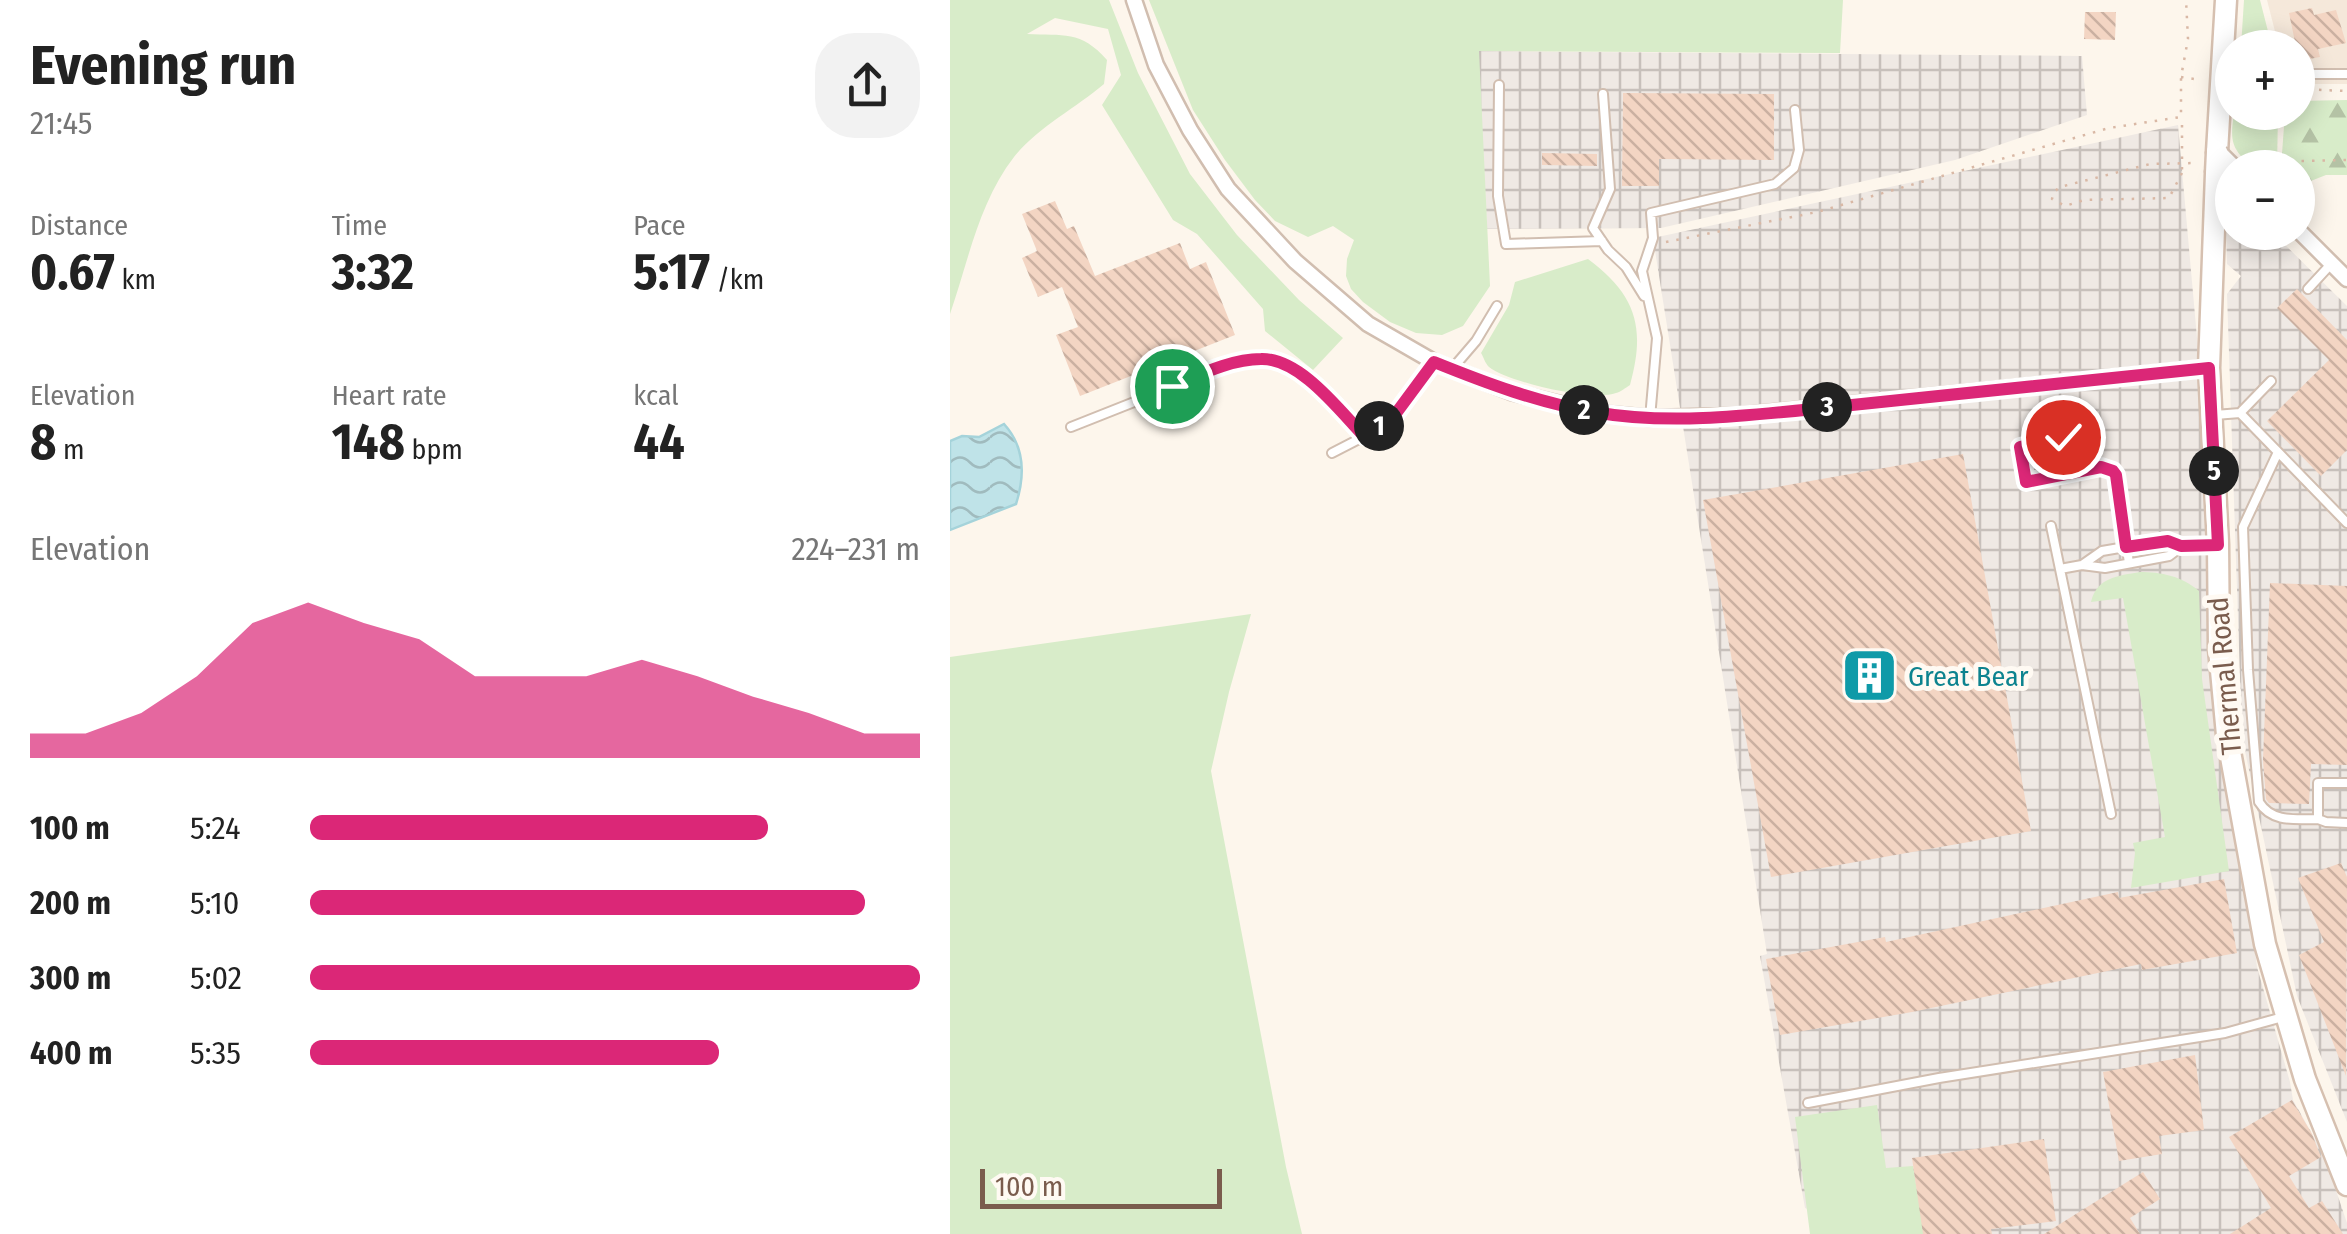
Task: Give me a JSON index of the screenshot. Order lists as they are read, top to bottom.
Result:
{
  "streets": {
    "street": ["Thermal Road"]
  },
  "places": {
    "building": ["Great Bear"]
  },
  "scale_bar": "100 m",
  "page": {
    "heading": ["Evening run", "21:45"],
    "map_buttons": ["+", "−"],
    "stats": [
      ["Distance", "0.67 km"],
      ["Time", "3:32"],
      ["Pace", "5:17 /km"],
      ["Elevation", "8 m"],
      ["Heart rate", "148 bpm"],
      ["kcal", "44"]
    ],
    "pins": [
      "3",
      "2",
      "1",
      "5"
    ],
    "chart": ["Elevation", "224–231 m"],
    "list": [
      {
        "name": "100 m",
        "note": "5:24"
      },
      {
        "name": "200 m",
        "note": "5:10"
      },
      {
        "name": "300 m",
        "note": "5:02"
      },
      {
        "name": "400 m",
        "note": "5:35"
      }
    ],
    "scale": "100 m"
  }
}
